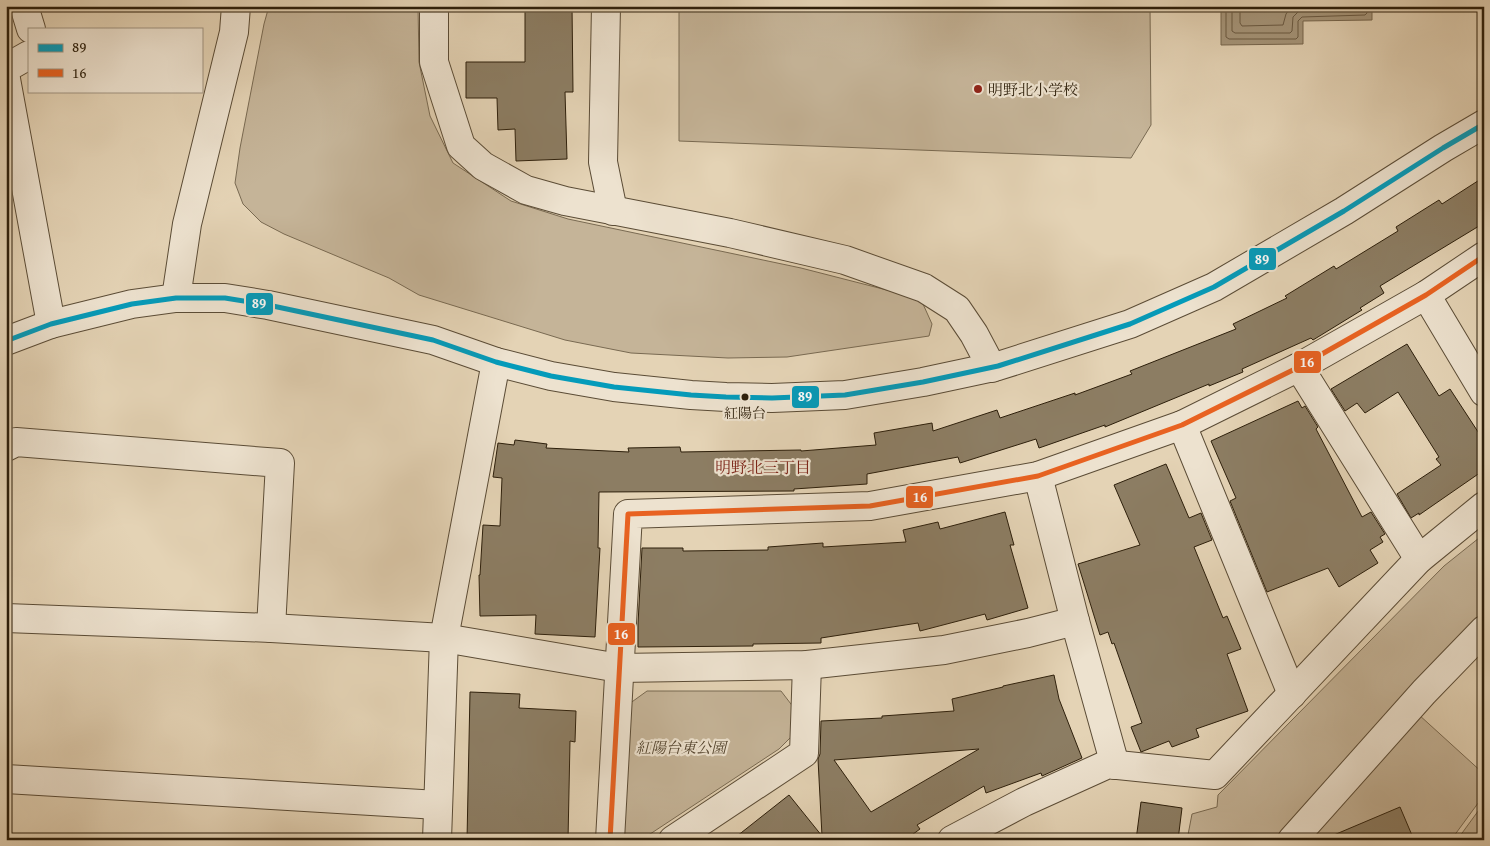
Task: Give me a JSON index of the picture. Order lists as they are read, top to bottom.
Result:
{
  "districts": ["明野北三丁目"],
  "parks": ["紅陽台東公園"],
  "places": ["明野北小学校", "紅陽台"],
  "lines": ["transit line 89", "transit line 16"],
  "legend": ["89", "16"]
}
